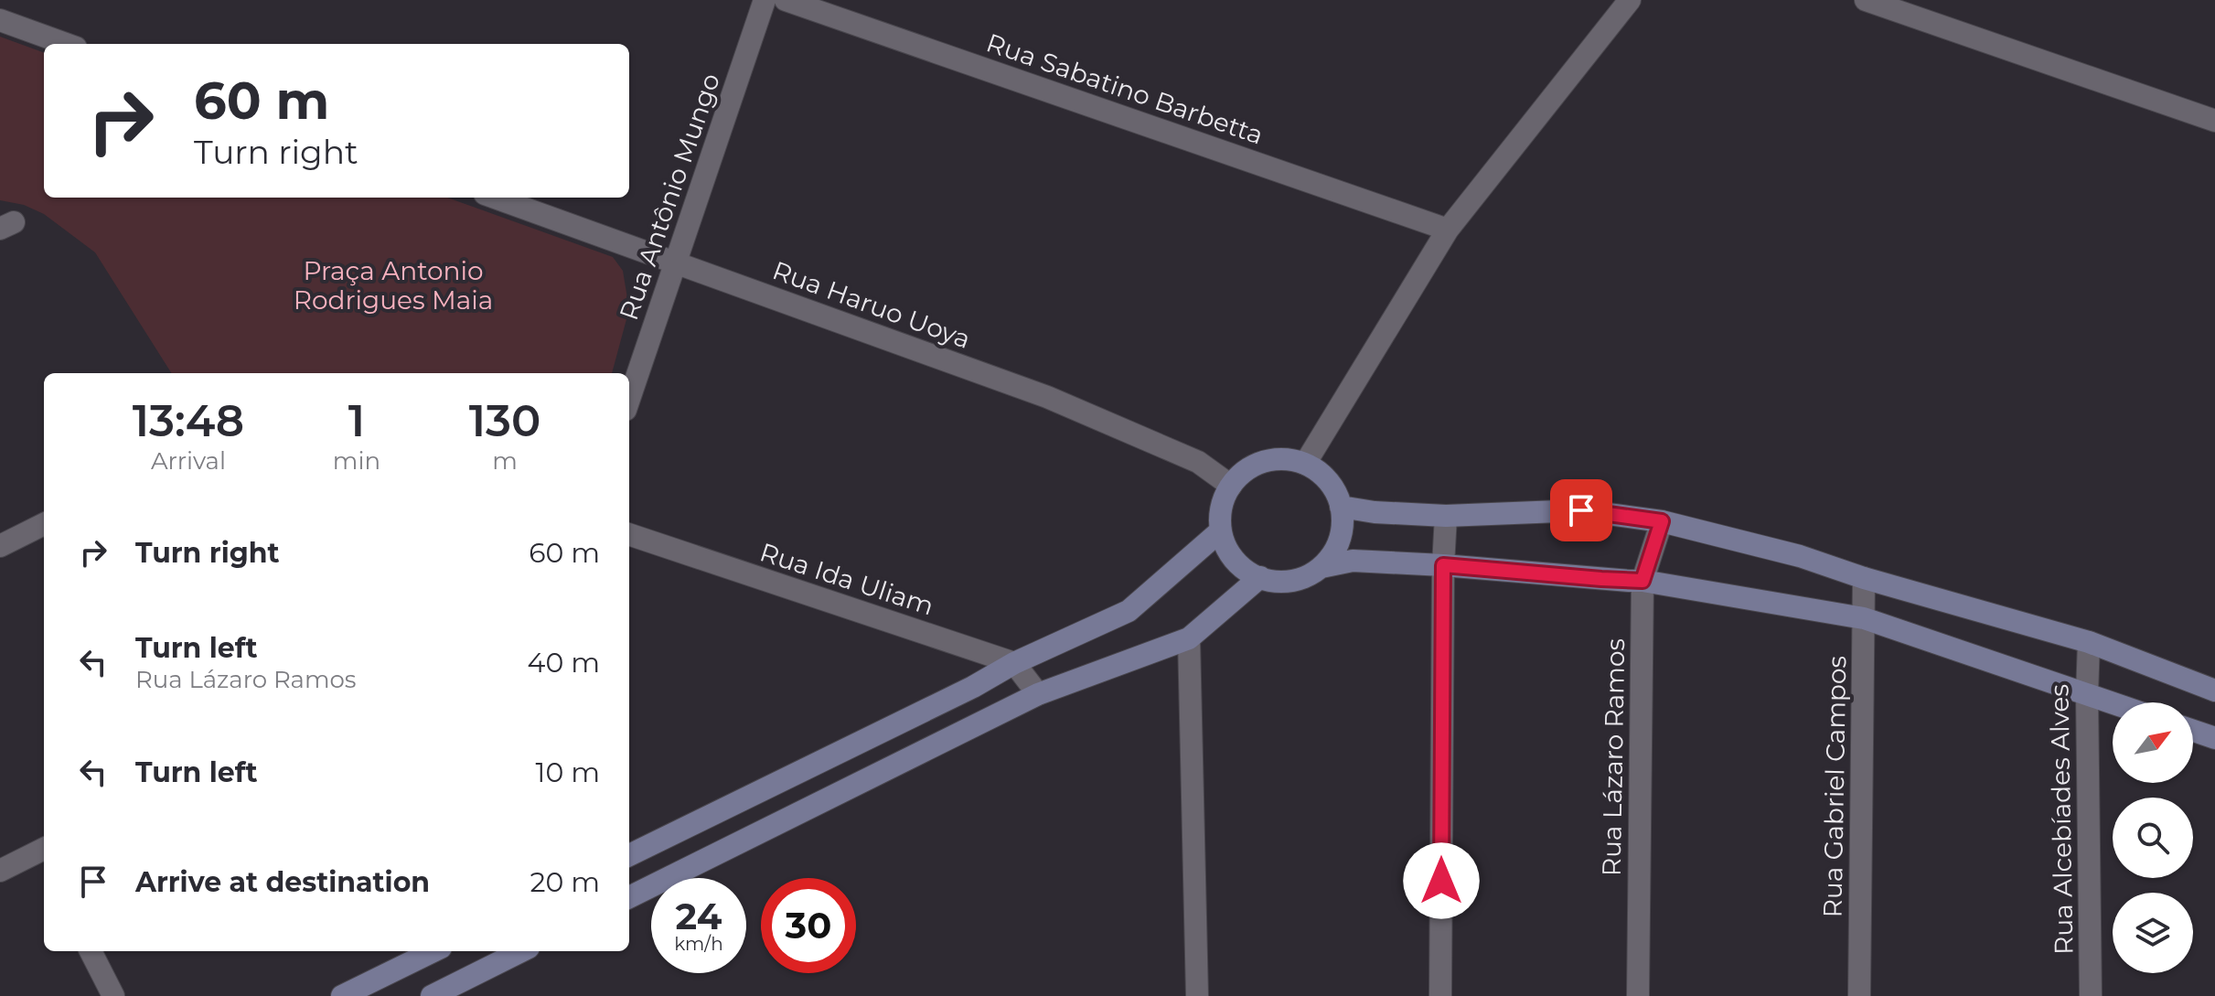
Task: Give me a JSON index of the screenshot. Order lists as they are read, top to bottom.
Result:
{
  "streets": {
    "street": [
      "Rua Sabatino Barbetta",
      "Rua Antônio Mungo",
      "Rua Haruo Uoya",
      "Rua Ida Uliam",
      "Rua Lázaro Ramos",
      "Rua Gabriel Campos",
      "Rua Alcebíades Alves"
    ]
  },
  "crossings": [
    ["Rua Antônio Mungo", "Rua Haruo Uoya"]
  ],
  "parks": ["Praça Antonio Rodrigues Maia"],
  "north": "top right",
  "page": {
    "turn": ["60 m", "Turn right"],
    "eta": [
      "13:48",
      "Arrival",
      "1",
      "min",
      "130",
      "m"
    ],
    "list": [
      {
        "name": "Turn right",
        "value": "60 m"
      },
      {
        "name": "Turn left",
        "note": "Rua Lázaro Ramos",
        "value": "40 m"
      },
      {
        "name": "Turn left",
        "value": "10 m"
      },
      {
        "name": "Arrive at destination",
        "value": "20 m"
      }
    ],
    "speed": "24 km/h",
    "limit": "30"
  }
}
